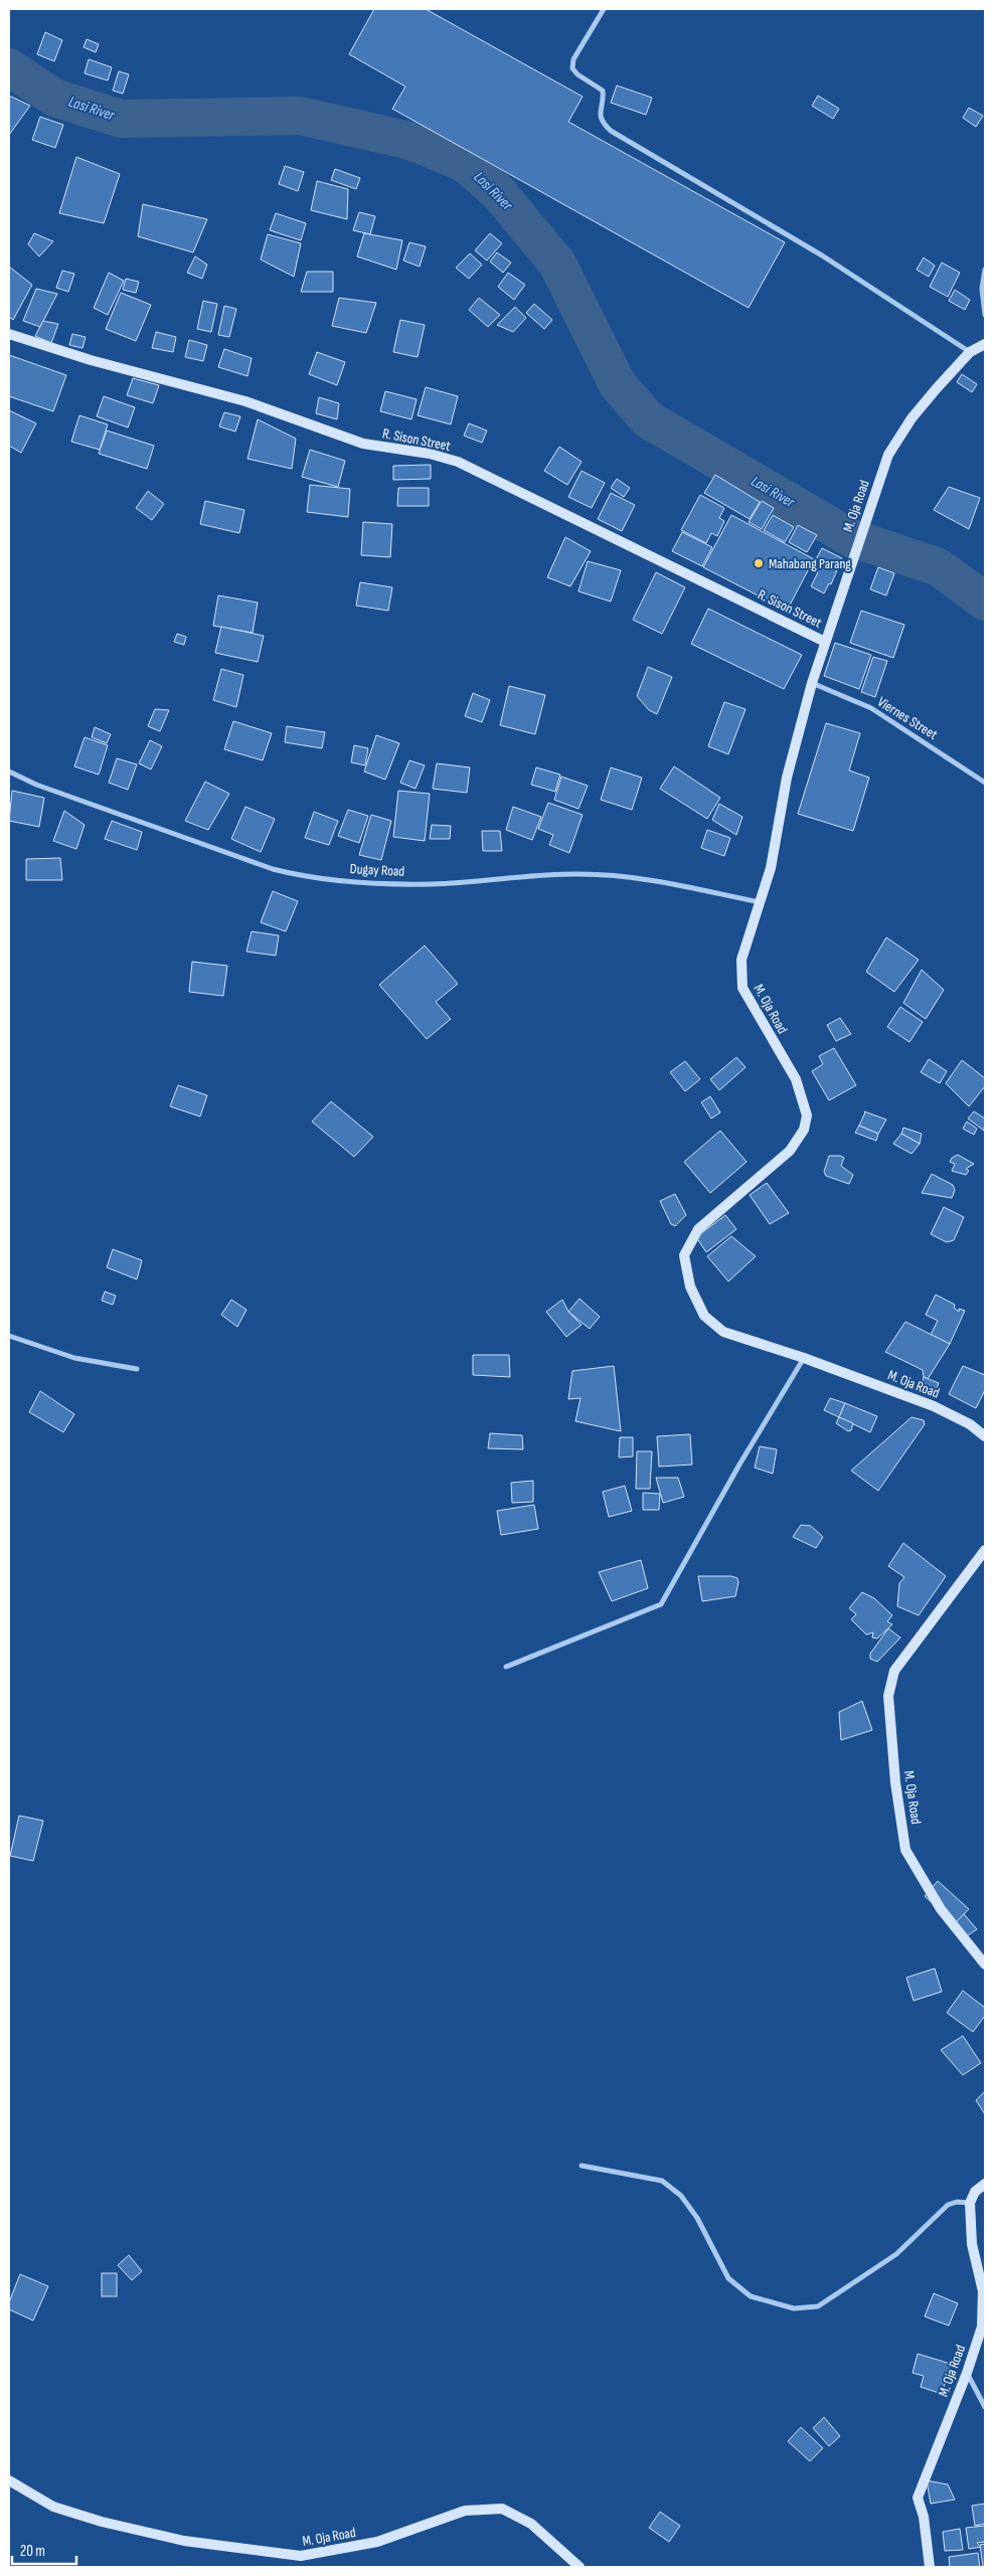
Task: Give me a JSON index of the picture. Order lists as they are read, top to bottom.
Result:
{
  "streets": {
    "street": [
      "R. Sison Street",
      "M. Oja Road",
      "Viernes Street",
      "Dugay Road"
    ]
  },
  "crossings": [
    ["R. Sison Street", "M. Oja Road"],
    ["M. Oja Road", "Viernes Street"],
    ["M. Oja Road", "Dugay Road"]
  ],
  "water": ["Lasi River"],
  "places": ["Mahabang Parang"],
  "scale_bar": "20 m"
}
